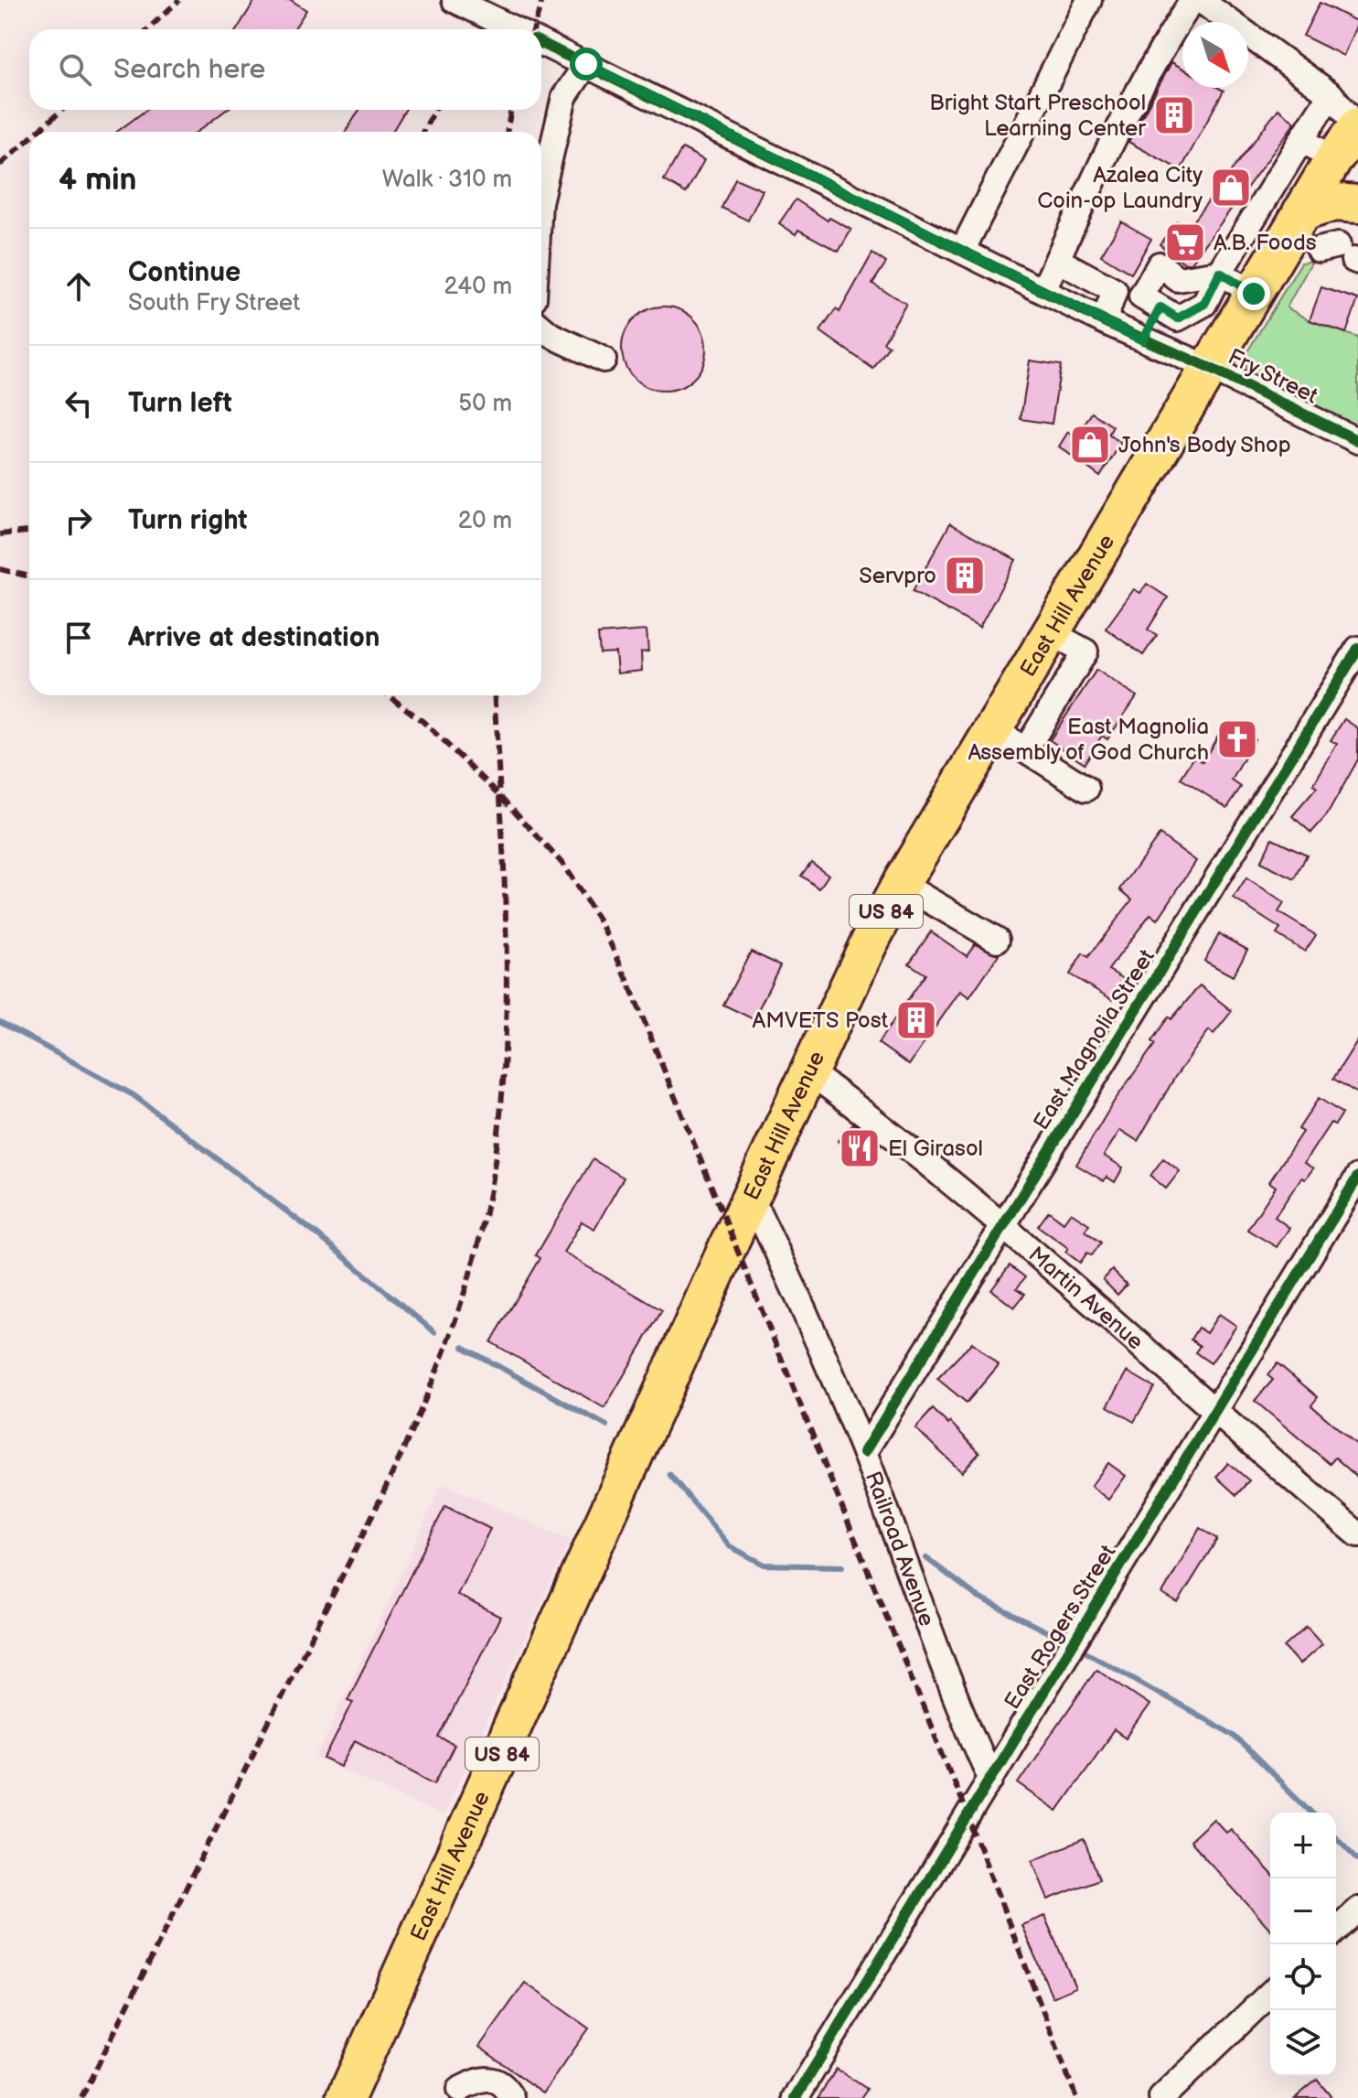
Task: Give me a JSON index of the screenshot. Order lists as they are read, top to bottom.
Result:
{
  "streets": {
    "highway": ["East Hill Avenue", "US 84"],
    "street": [
      "Fry Street",
      "East Magnolia Street",
      "Martin Avenue",
      "Railroad Avenue",
      "East Rogers Street"
    ]
  },
  "crossings": [
    ["Fry Street", "East Hill Avenue"],
    ["East Hill Avenue", "Martin Avenue"],
    ["East Hill Avenue", "Railroad Avenue"],
    ["East Magnolia Street", "Martin Avenue"],
    ["East Magnolia Street", "Railroad Avenue"],
    ["Martin Avenue", "East Rogers Street"],
    ["Railroad Avenue", "East Rogers Street"]
  ],
  "places": {
    "building": ["Bright Start Preschool Learning Center", "Servpro", "AMVETS Post"],
    "shop": ["Azalea City Coin-op Laundry", "John's Body Shop"],
    "supermarket": ["A.B. Foods"],
    "church": ["East Magnolia Assembly of God Church"],
    "restaurant": ["El Girasol"]
  },
  "north": "bottom right",
  "page": {
    "search": "Search here",
    "heading": ["4 min", "Walk · 310 m"],
    "list": [
      ["Continue", "South Fry Street", "240 m"],
      ["Turn left", "50 m"],
      ["Turn right", "20 m"],
      "Arrive at destination"
    ],
    "map_buttons": ["+", "−"]
  }
}
